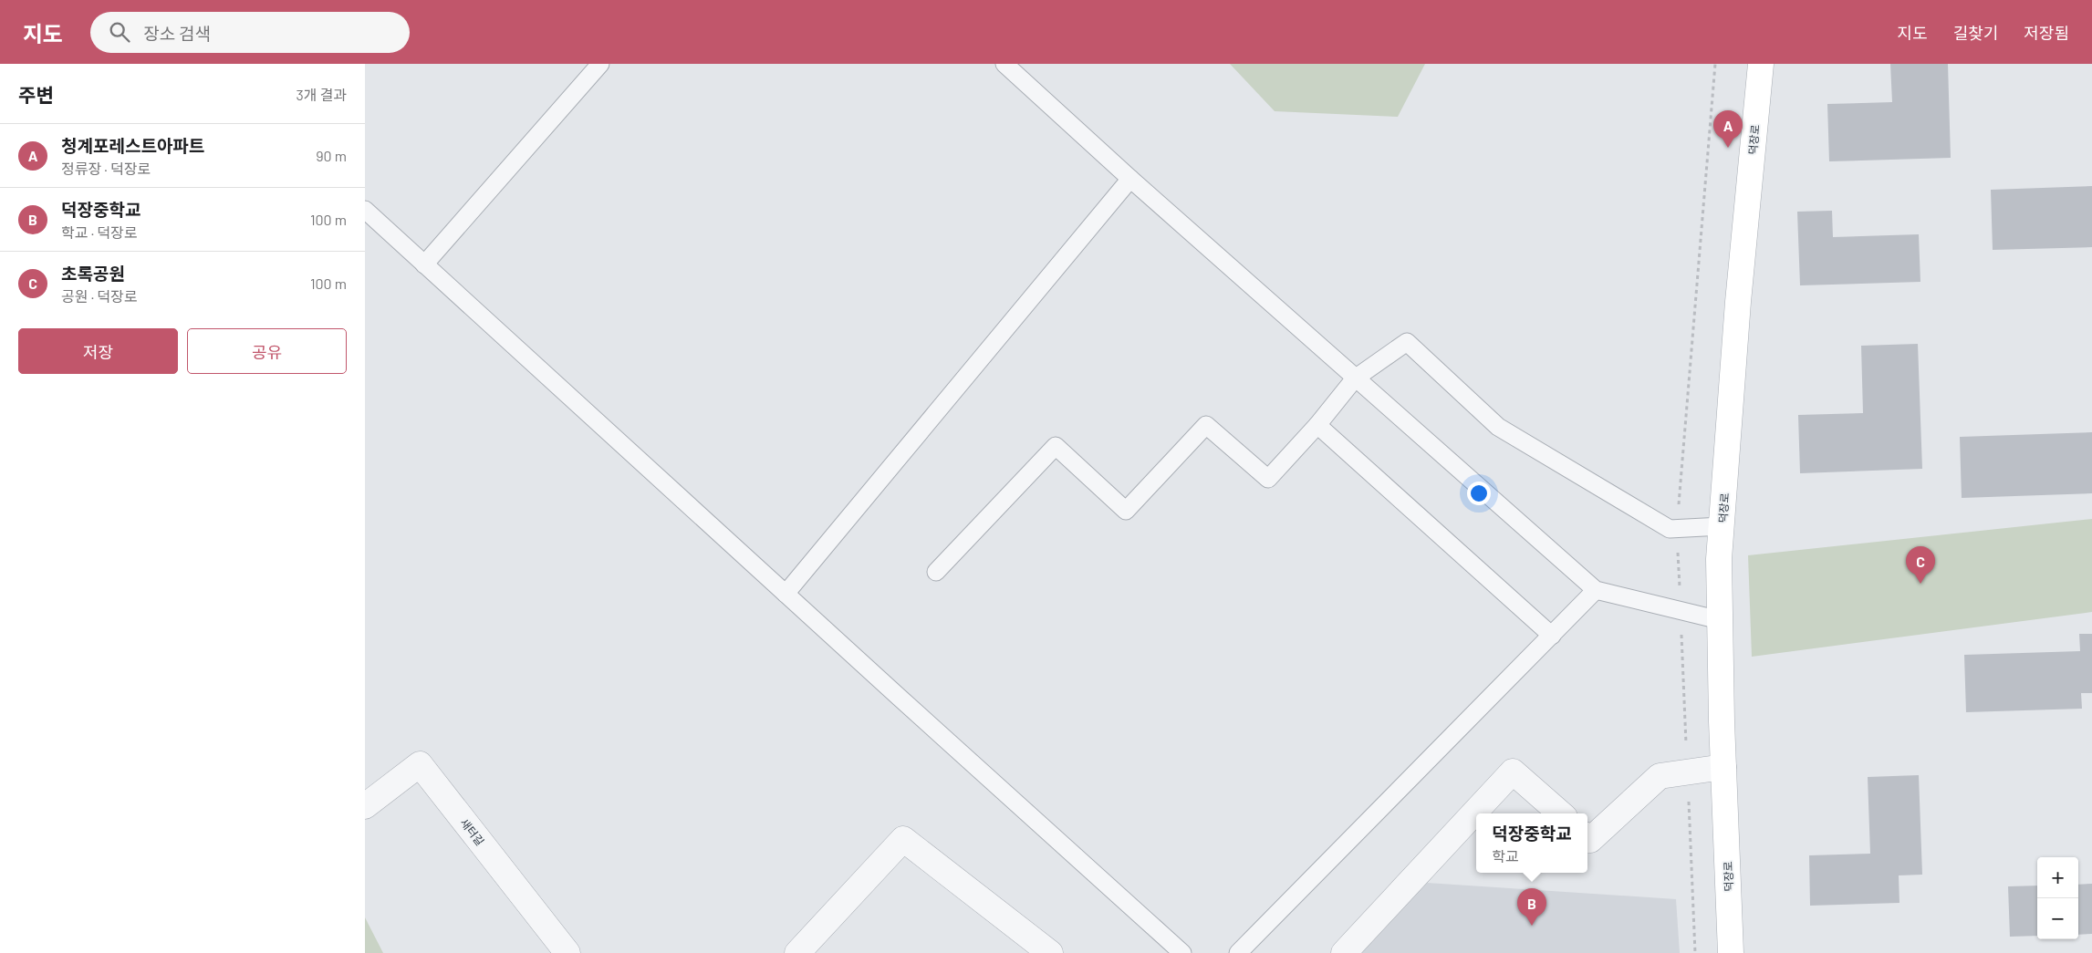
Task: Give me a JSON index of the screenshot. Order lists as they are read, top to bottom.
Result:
{
  "streets": {
    "street": ["덕장로", "새터길"]
  },
  "page": {
    "header": "지도",
    "search": "장소 검색",
    "nav": ["지도", "길찾기", "저장됨"],
    "heading": ["주변", "3개 결과"],
    "pins": ["A", "C", "B"],
    "list": [
      {
        "mark": "A",
        "name": "청계포레스트아파트",
        "note": "정류장 · 덕장로",
        "value": "90 m"
      },
      {
        "mark": "B",
        "name": "덕장중학교",
        "note": "학교 · 덕장로",
        "value": "100 m"
      },
      {
        "mark": "C",
        "name": "초록공원",
        "note": "공원 · 덕장로",
        "value": "100 m"
      }
    ],
    "buttons": ["저장", "공유"],
    "popup": ["덕장중학교", "학교"],
    "map_buttons": ["+", "−"]
  }
}
